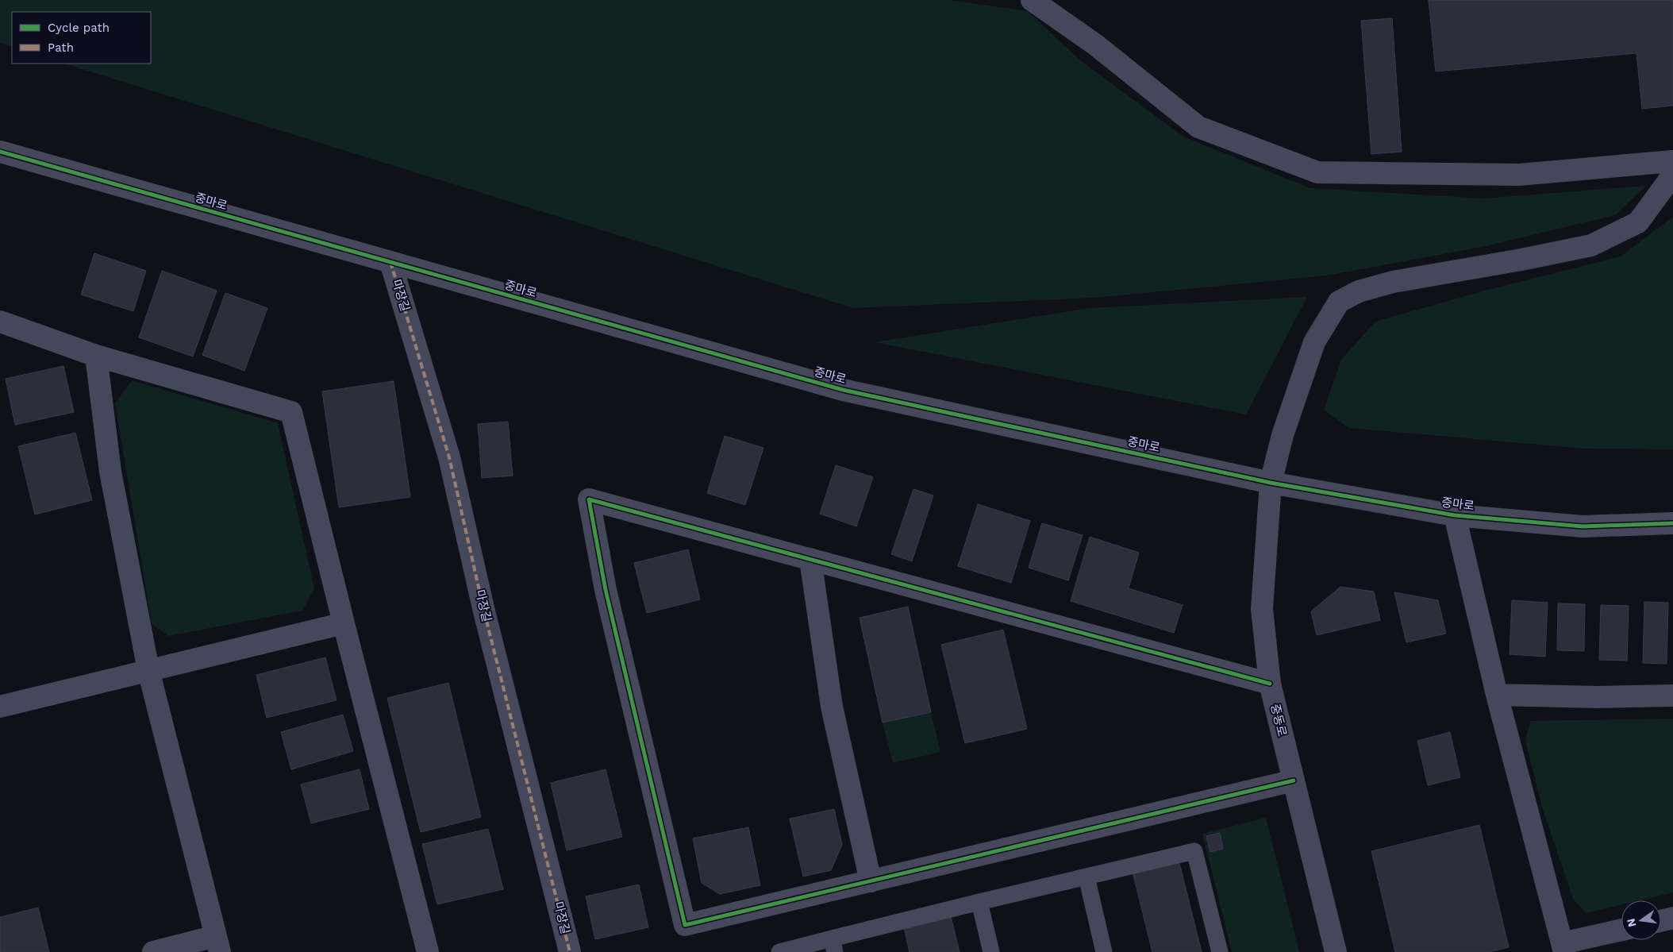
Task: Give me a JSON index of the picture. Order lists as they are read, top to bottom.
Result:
{
  "streets": {
    "street": ["중마로", "마장길", "중동로"]
  },
  "crossings": [
    ["중마로", "마장길"],
    ["중마로", "중동로"]
  ],
  "legend": ["Cycle path", "Path"],
  "north": "left"
}
